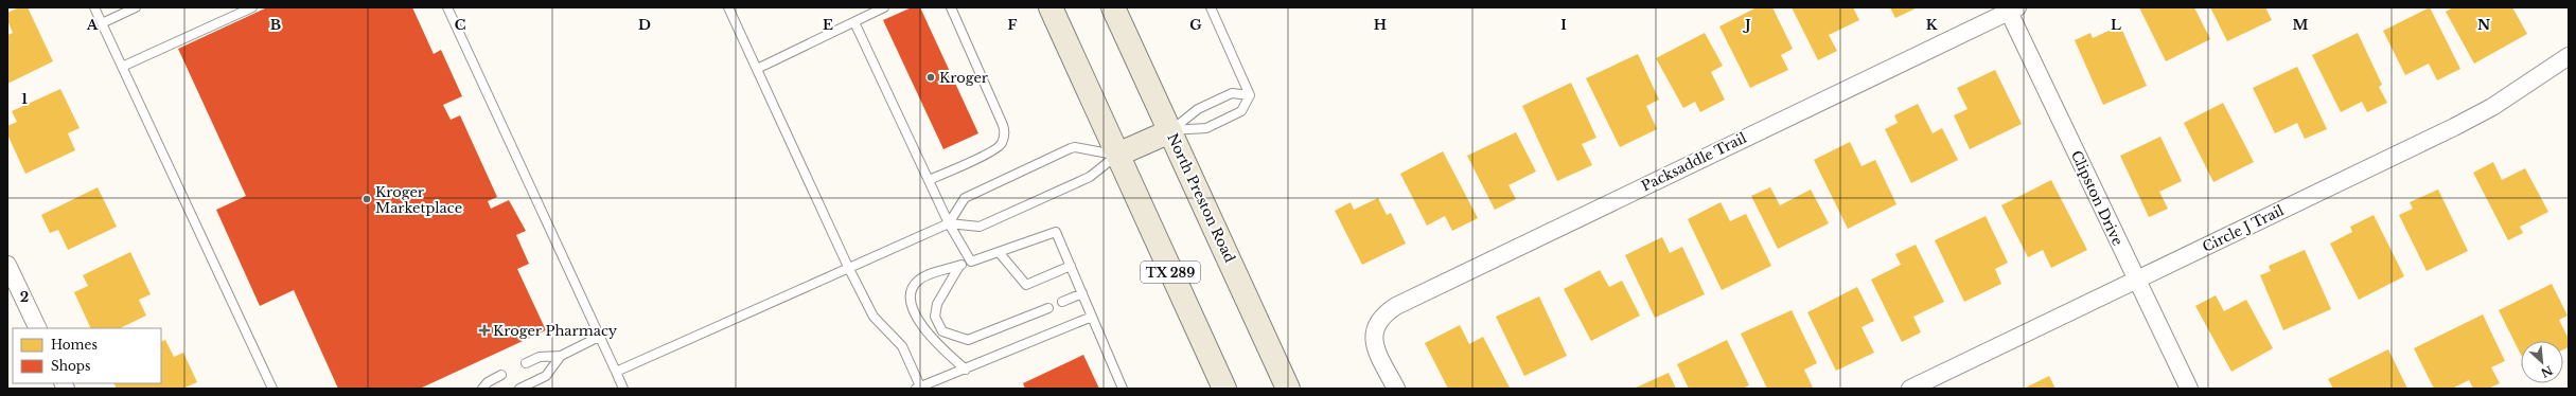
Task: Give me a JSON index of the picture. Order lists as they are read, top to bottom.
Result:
{
  "streets": {
    "main road": ["North Preston Road", "TX 289"],
    "street": ["Packsaddle Trail", "Clipston Drive", "Circle J Trail"]
  },
  "crossings": [
    ["Packsaddle Trail", "Clipston Drive"],
    ["Clipston Drive", "Circle J Trail"]
  ],
  "places": {
    "other": ["Kroger", "Kroger Marketplace"],
    "health": ["Kroger Pharmacy"]
  },
  "legend": ["Homes", "Shops"],
  "north": "bottom right",
  "grid": {
    "columns": [
      "A",
      "B",
      "C",
      "D",
      "E",
      "F",
      "G",
      "H",
      "I",
      "J",
      "K",
      "L",
      "M",
      "N"
    ],
    "rows": ["1", "2"]
  }
}
